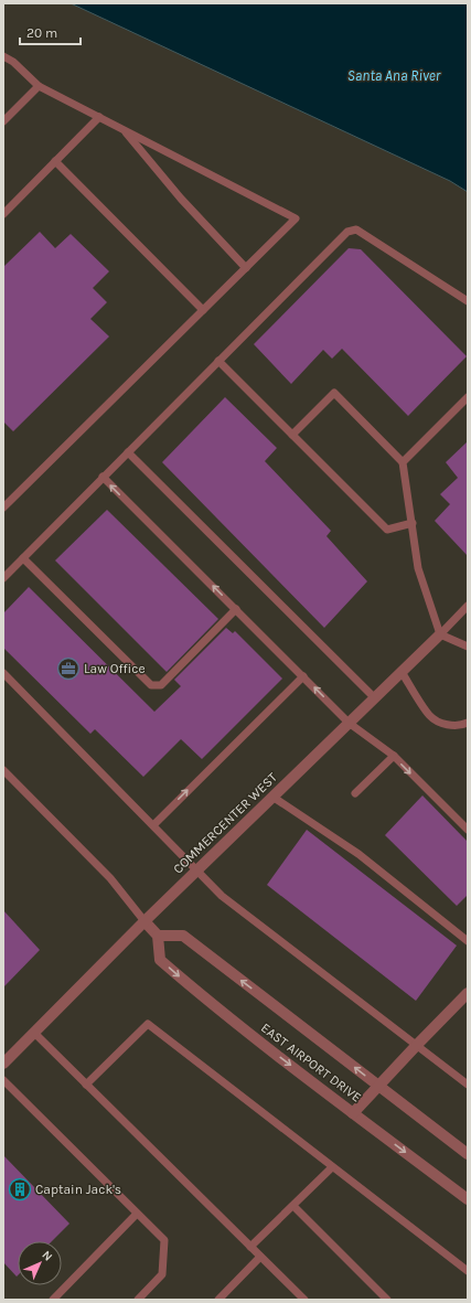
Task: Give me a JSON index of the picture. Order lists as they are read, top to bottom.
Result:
{
  "streets": {
    "street": ["COMMERCENTER WEST", "EAST AIRPORT DRIVE"]
  },
  "water": ["Santa Ana River"],
  "places": {
    "office": ["Law Office"],
    "building": ["Captain Jack's"]
  },
  "scale_bar": "20 m",
  "north": "top right"
}
